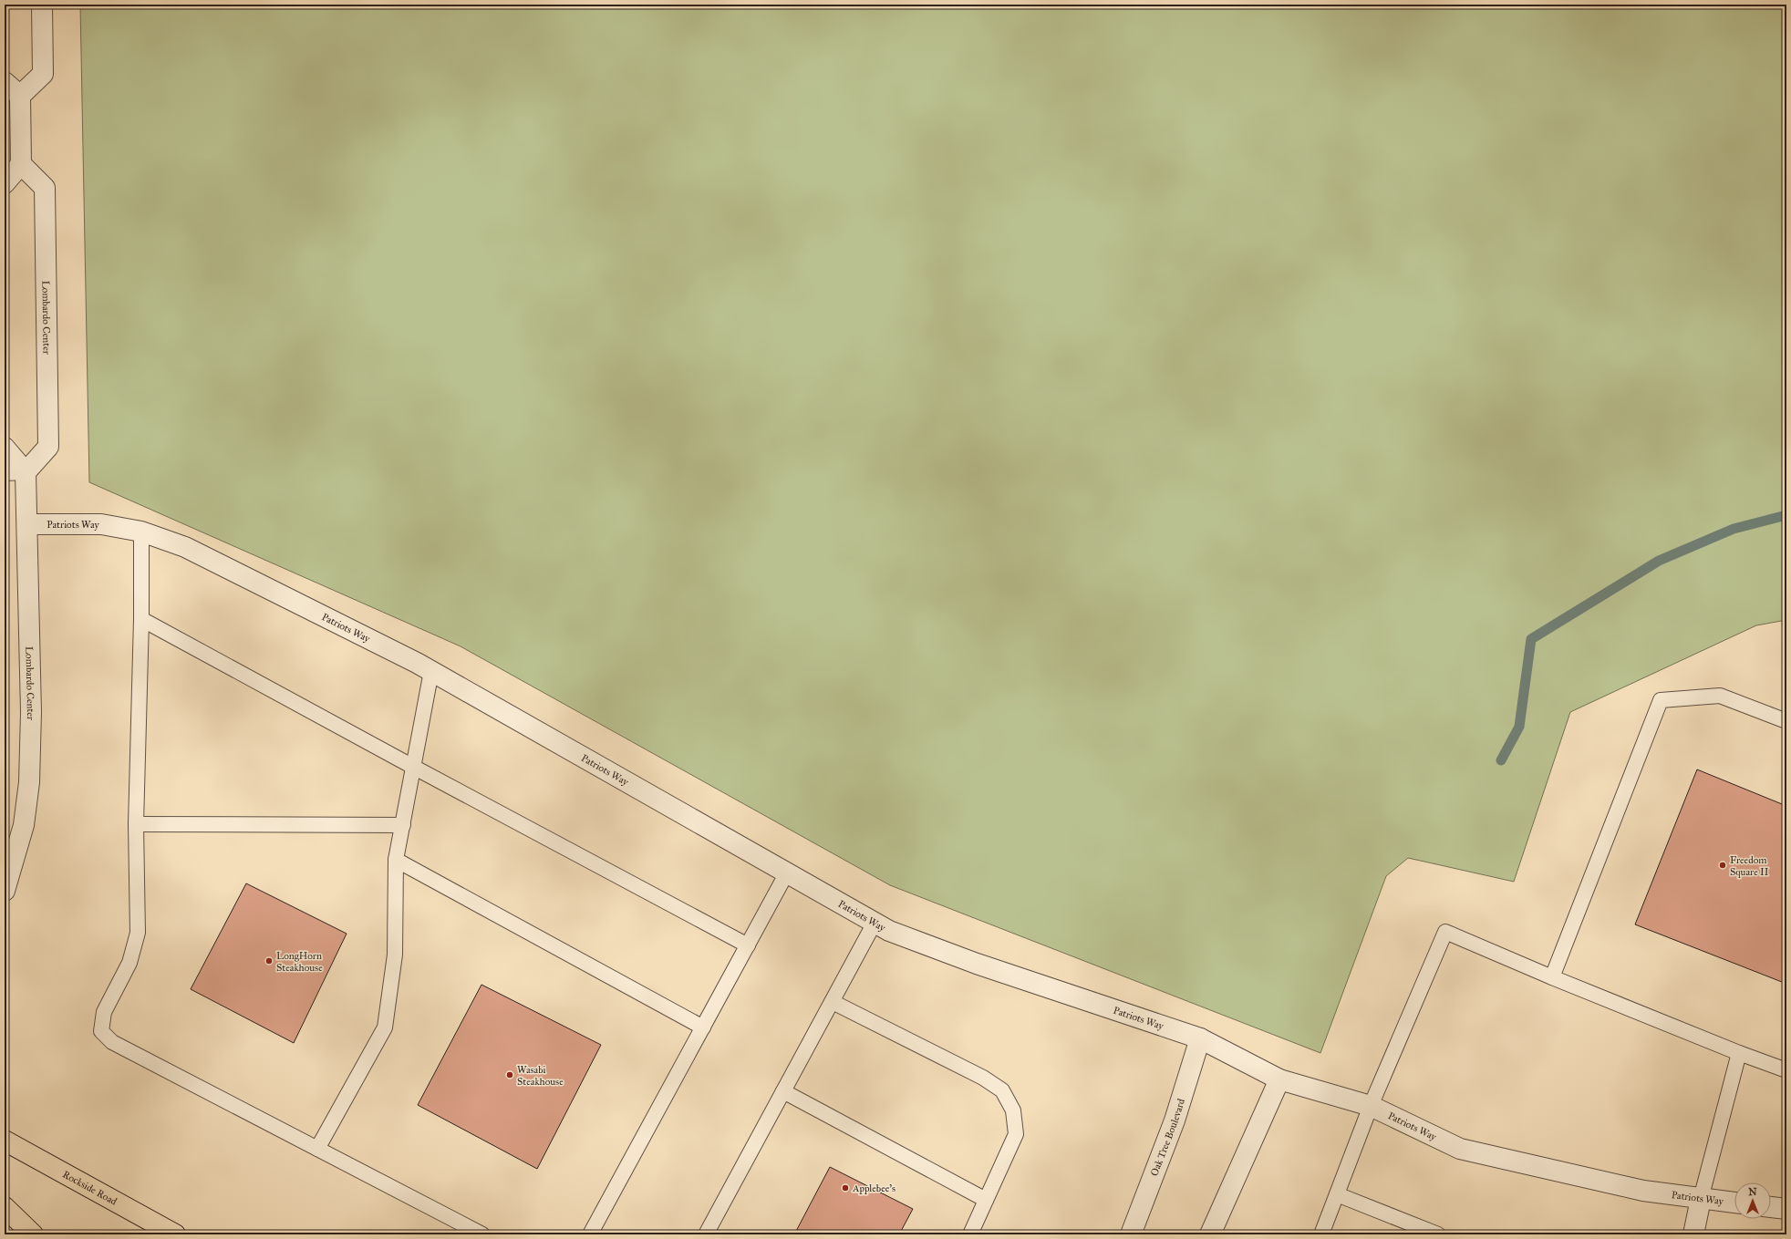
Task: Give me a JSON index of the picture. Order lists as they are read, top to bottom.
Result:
{
  "streets": {
    "main road": ["Rockside Road"],
    "street": ["Lombardo Center", "Patriots Way", "Oak Tree Boulevard"]
  },
  "crossings": [
    ["Lombardo Center", "Patriots Way"],
    ["Patriots Way", "Oak Tree Boulevard"]
  ],
  "places": [
    "Freedom Square II",
    "LongHorn Steakhouse",
    "Wasabi Steakhouse",
    "Applebee's"
  ],
  "north": "top"
}
